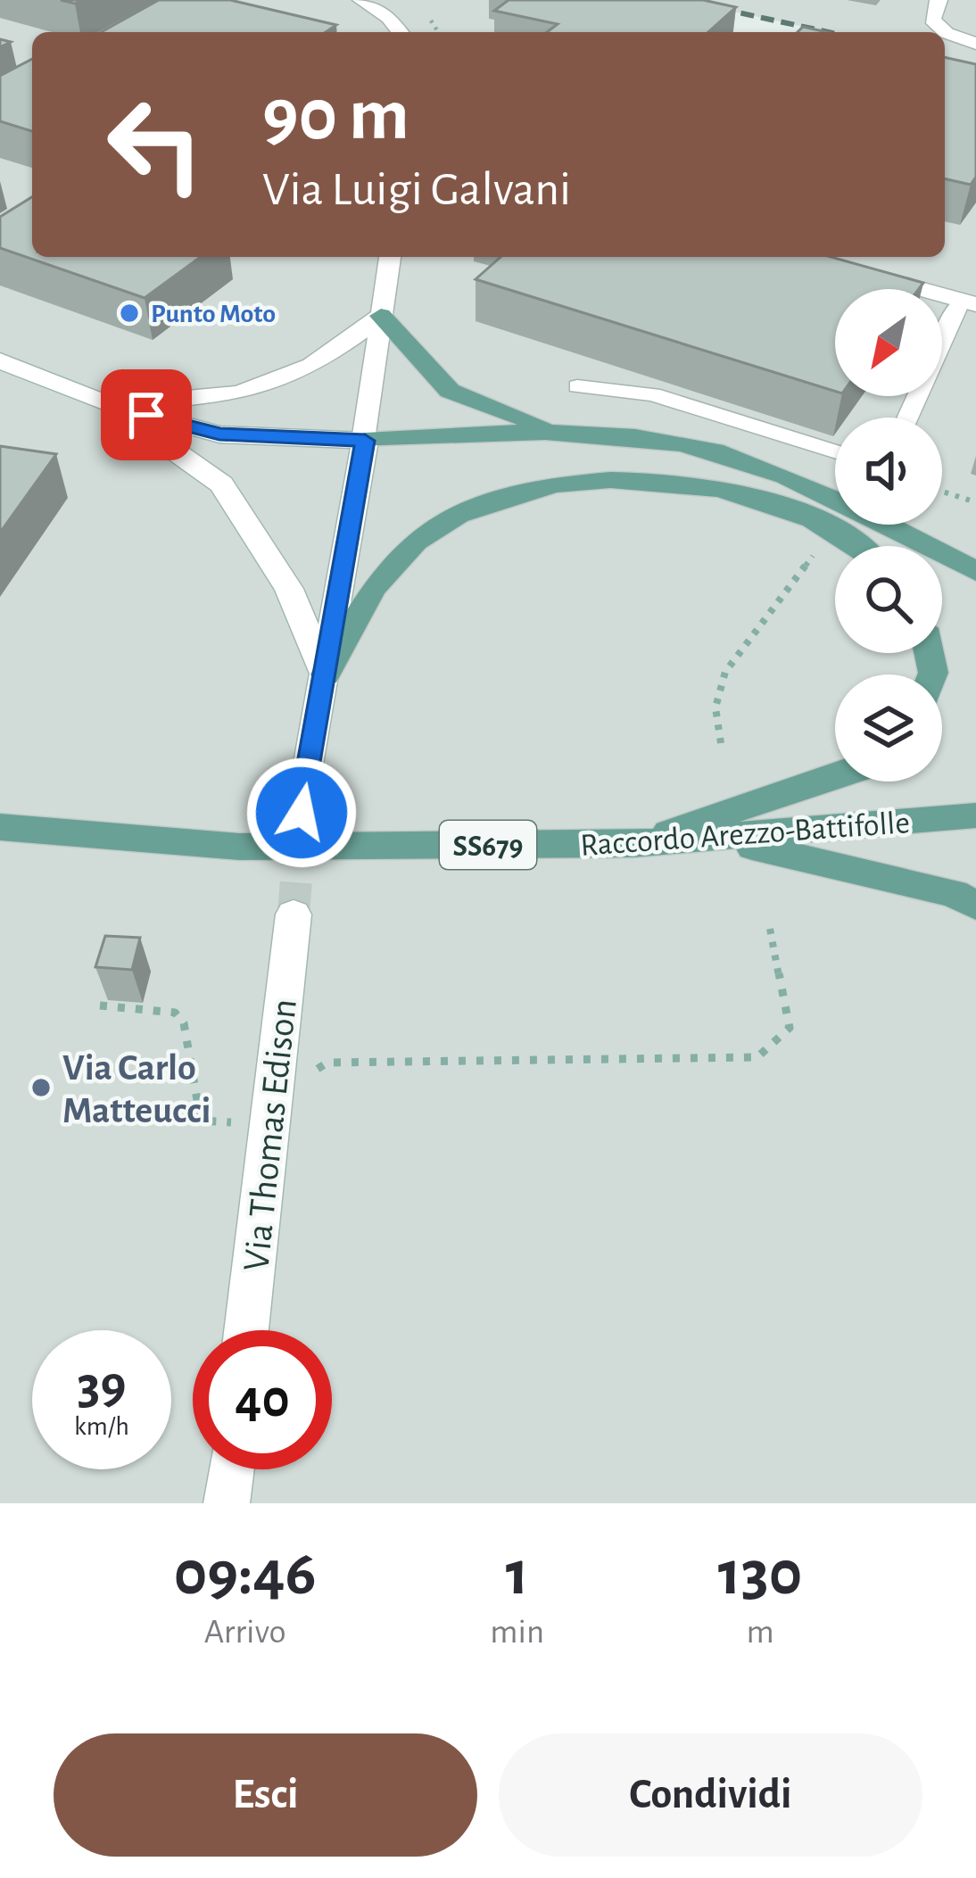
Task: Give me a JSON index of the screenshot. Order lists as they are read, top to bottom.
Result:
{
  "streets": {
    "main road": ["Raccordo Arezzo-Battifolle", "SS679"],
    "street": ["Via Thomas Edison"]
  },
  "places": ["Punto Moto", "Via Carlo Matteucci"],
  "north": "bottom left",
  "page": {
    "turn": ["90 m", "Via Luigi Galvani"],
    "speed": "39 km/h",
    "limit": "40",
    "eta": [
      "09:46",
      "Arrivo",
      "1",
      "min",
      "130",
      "m"
    ],
    "buttons": ["Esci", "Condividi"]
  }
}
